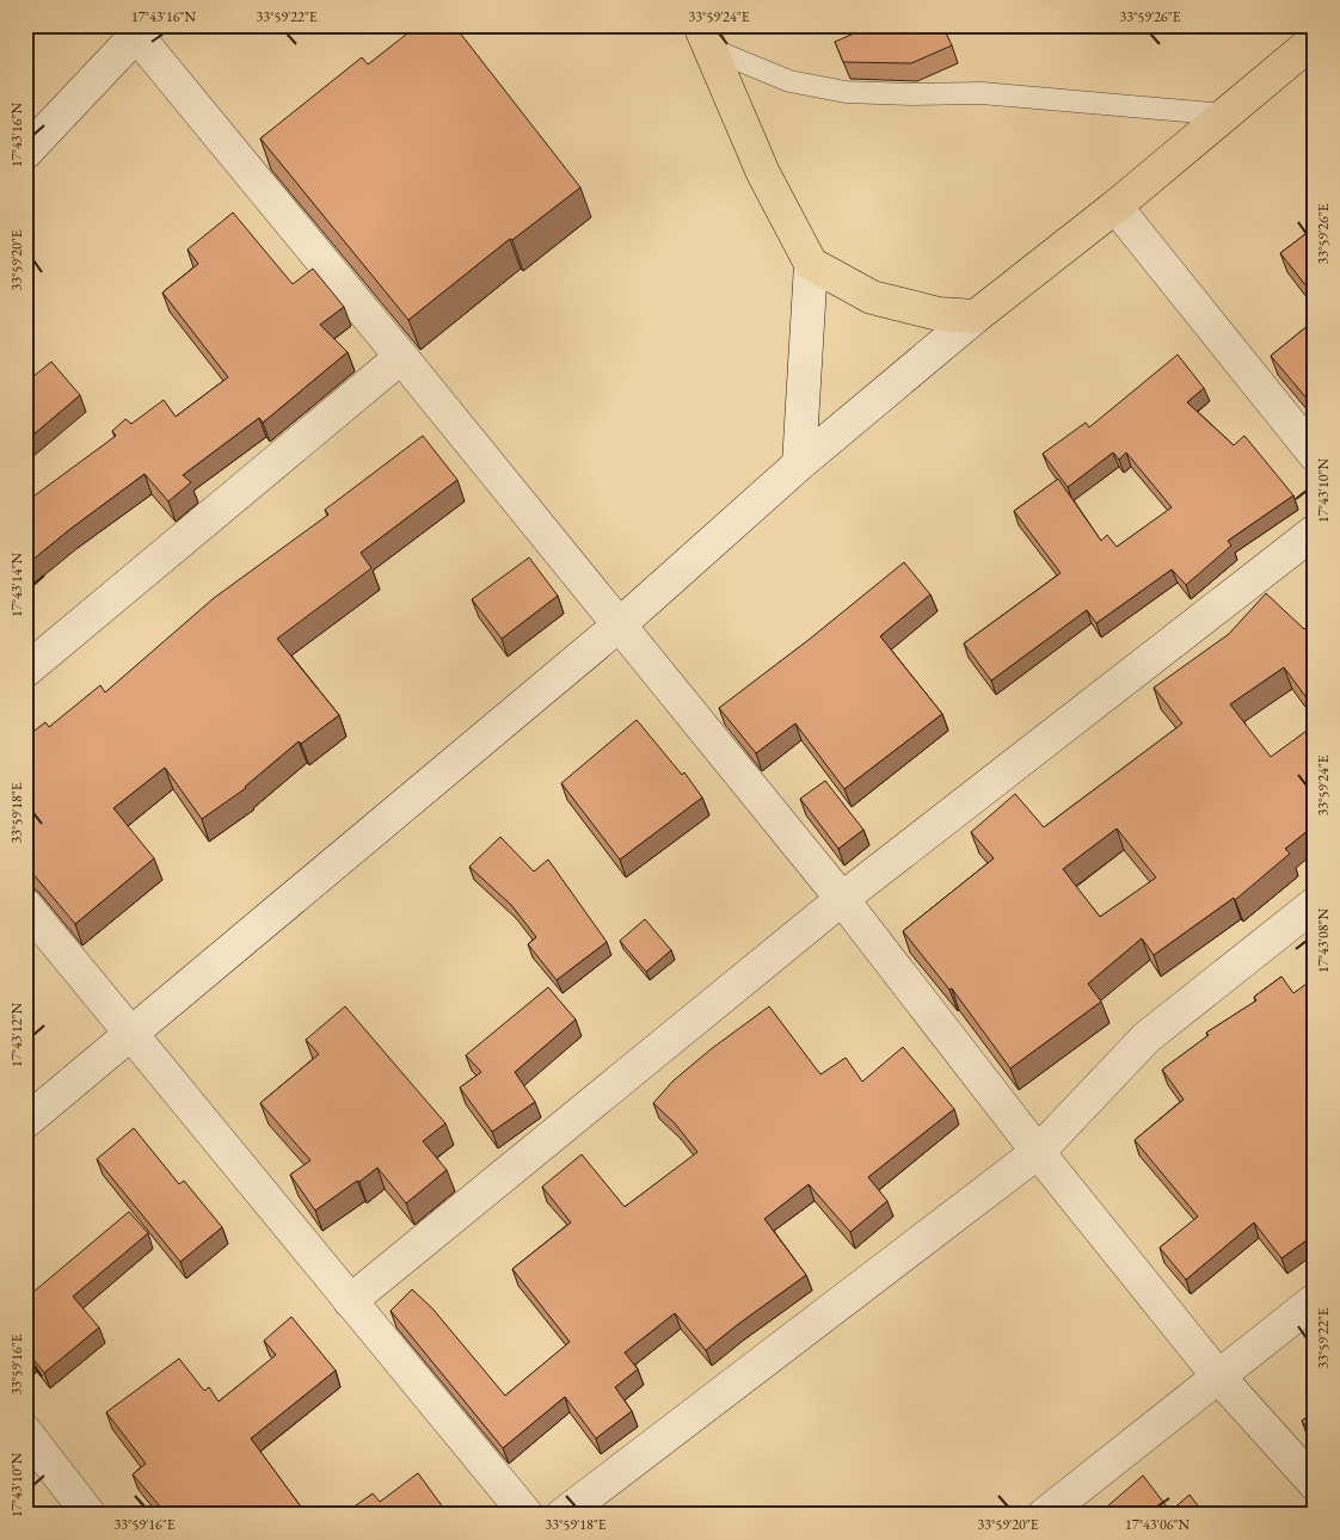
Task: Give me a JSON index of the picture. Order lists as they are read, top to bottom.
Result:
{
  "coordinates": [
    "17°43'16\"N",
    "33°59'22\"E",
    "33°59'24\"E",
    "33°59'26\"E",
    "33°59'20\"E",
    "17°43'10\"N",
    "17°43'14\"N",
    "33°59'18\"E",
    "17°43'08\"N",
    "17°43'12\"N",
    "33°59'16\"E",
    "17°43'06\"N"
  ]
}
